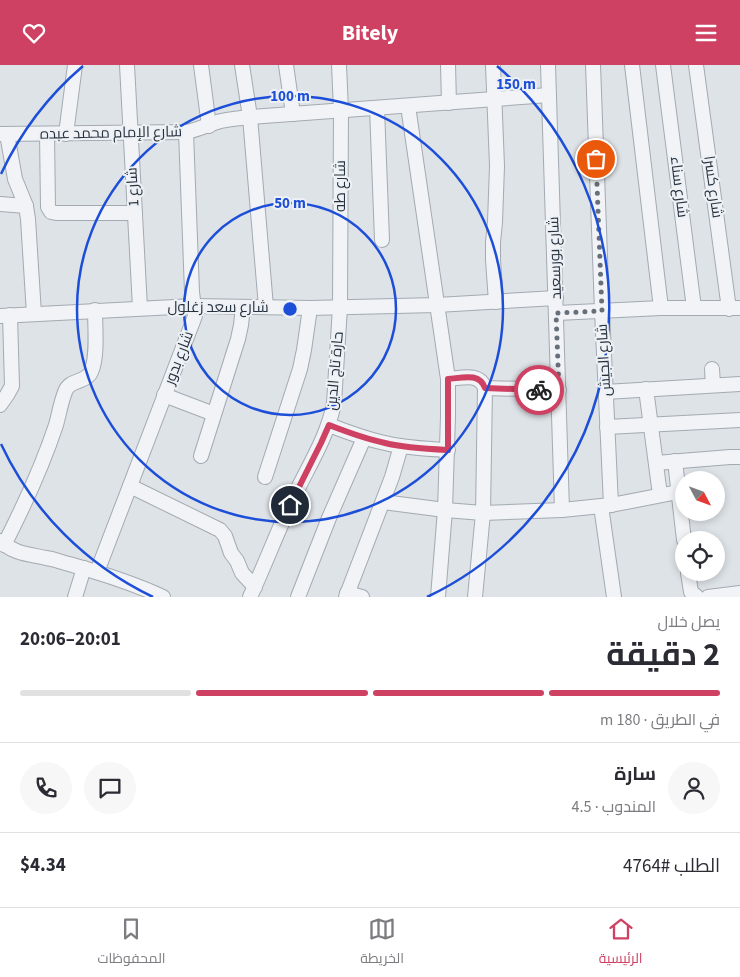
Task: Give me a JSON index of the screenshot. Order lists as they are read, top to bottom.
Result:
{
  "streets": {
    "street": [
      "شارع الإمام محمد عبده",
      "شارع طه",
      "شارع 1",
      "شارع سناء",
      "شارع كسرا",
      "شارع بورسعيد",
      "شارع سعد زغلول",
      "شارع بدور",
      "شارع الجيش",
      "حارة تاج الدين"
    ]
  },
  "crossings": [
    ["شارع الإمام محمد عبده", "شارع طه"],
    ["شارع الإمام محمد عبده", "شارع 1"],
    ["شارع الإمام محمد عبده", "شارع بورسعيد"],
    ["شارع الإمام محمد عبده", "شارع بدور"],
    ["شارع طه", "شارع سعد زغلول"],
    ["شارع طه", "حارة تاج الدين"],
    ["شارع 1", "شارع سعد زغلول"],
    ["شارع بورسعيد", "شارع سعد زغلول"],
    ["شارع سعد زغلول", "شارع بدور"],
    ["شارع سعد زغلول", "حارة تاج الدين"]
  ],
  "north": "bottom right",
  "page": {
    "header": "Bitely",
    "heading": ["2 دقيقة", "يصل خلال", "20:01–20:06"],
    "panel": [
      "سارة",
      "المندوب · 4.5",
      "الطلب #4764",
      "$4.34"
    ],
    "bar": "في الطريق · 180 m",
    "tabs": ["الرئيسية", "الخريطة", "المحفوظات"]
  },
  "rings": ["150 m", "100 m", "50 m"]
}
